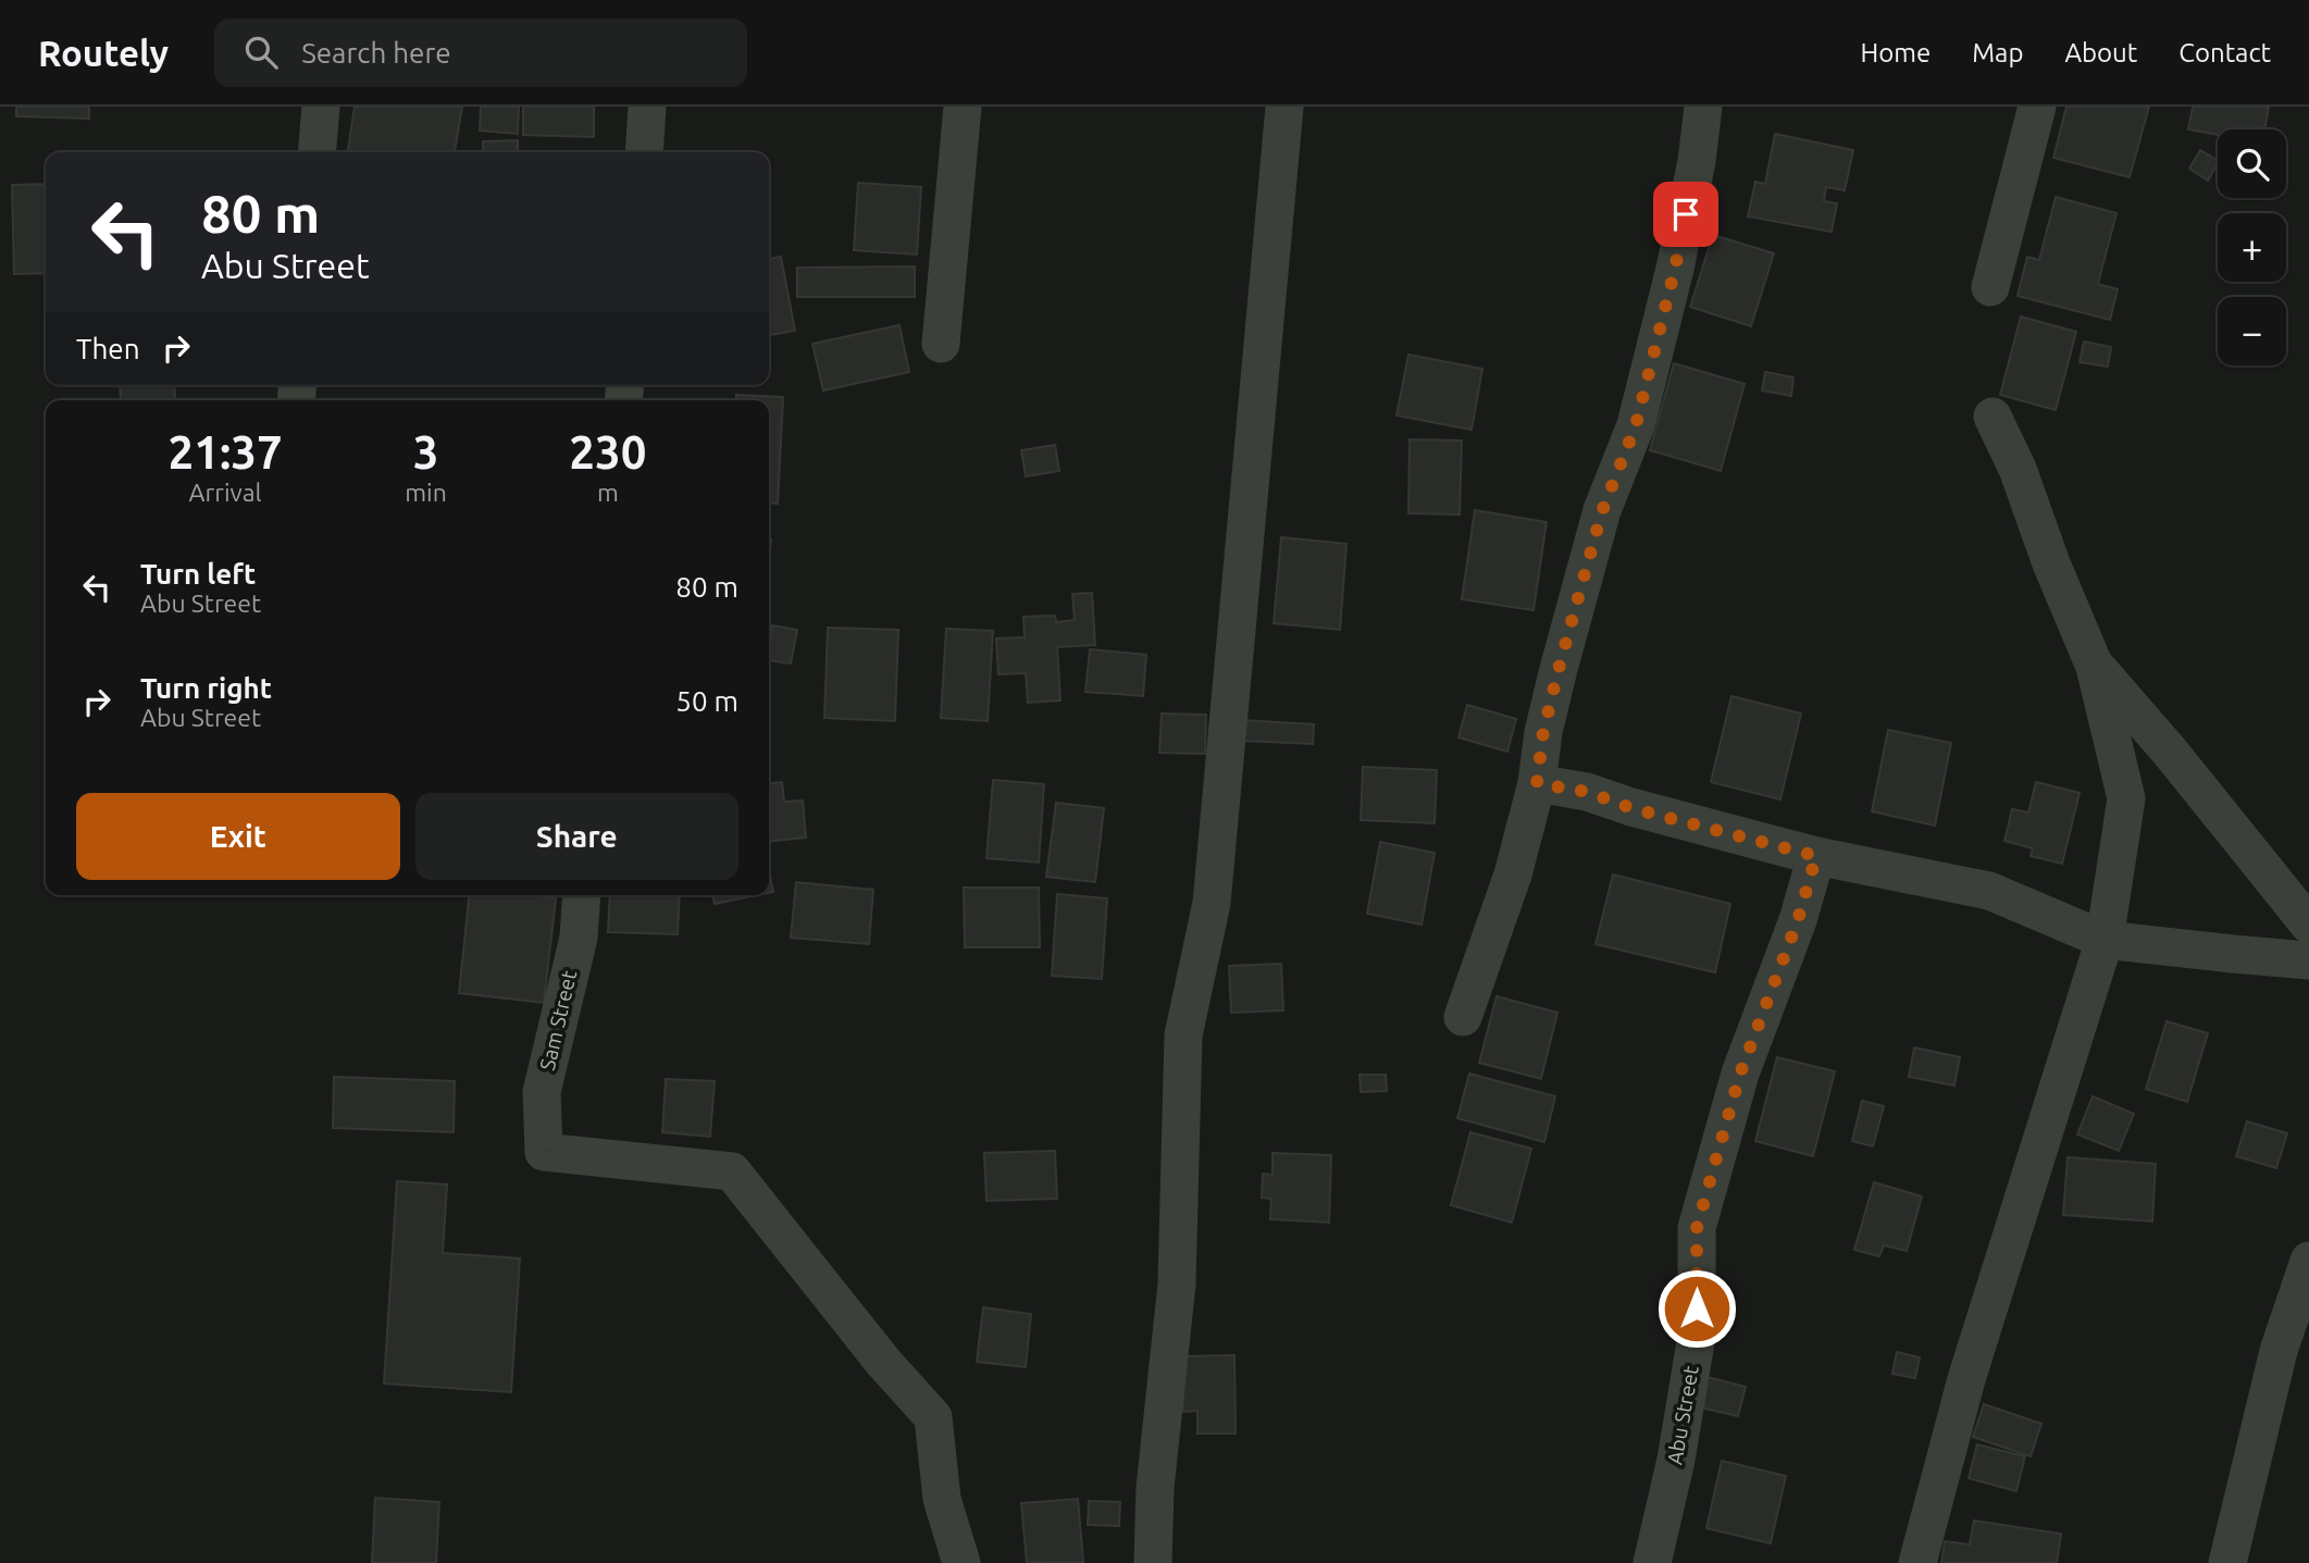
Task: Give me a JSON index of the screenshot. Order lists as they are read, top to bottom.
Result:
{
  "streets": {
    "street": ["Sam Street", "Abu Street"]
  },
  "page": {
    "header": "Routely",
    "search": "Search here",
    "nav": [
      "Home",
      "Map",
      "About",
      "Contact"
    ],
    "map_buttons": ["+", "−"],
    "turn": ["80 m", "Abu Street"],
    "then": "Then",
    "eta": [
      "21:37",
      "Arrival",
      "3",
      "min",
      "230",
      "m"
    ],
    "list": [
      {
        "name": "Turn left",
        "note": "Abu Street",
        "value": "80 m"
      },
      {
        "name": "Turn right",
        "note": "Abu Street",
        "value": "50 m"
      }
    ],
    "buttons": ["Exit", "Share"]
  }
}
